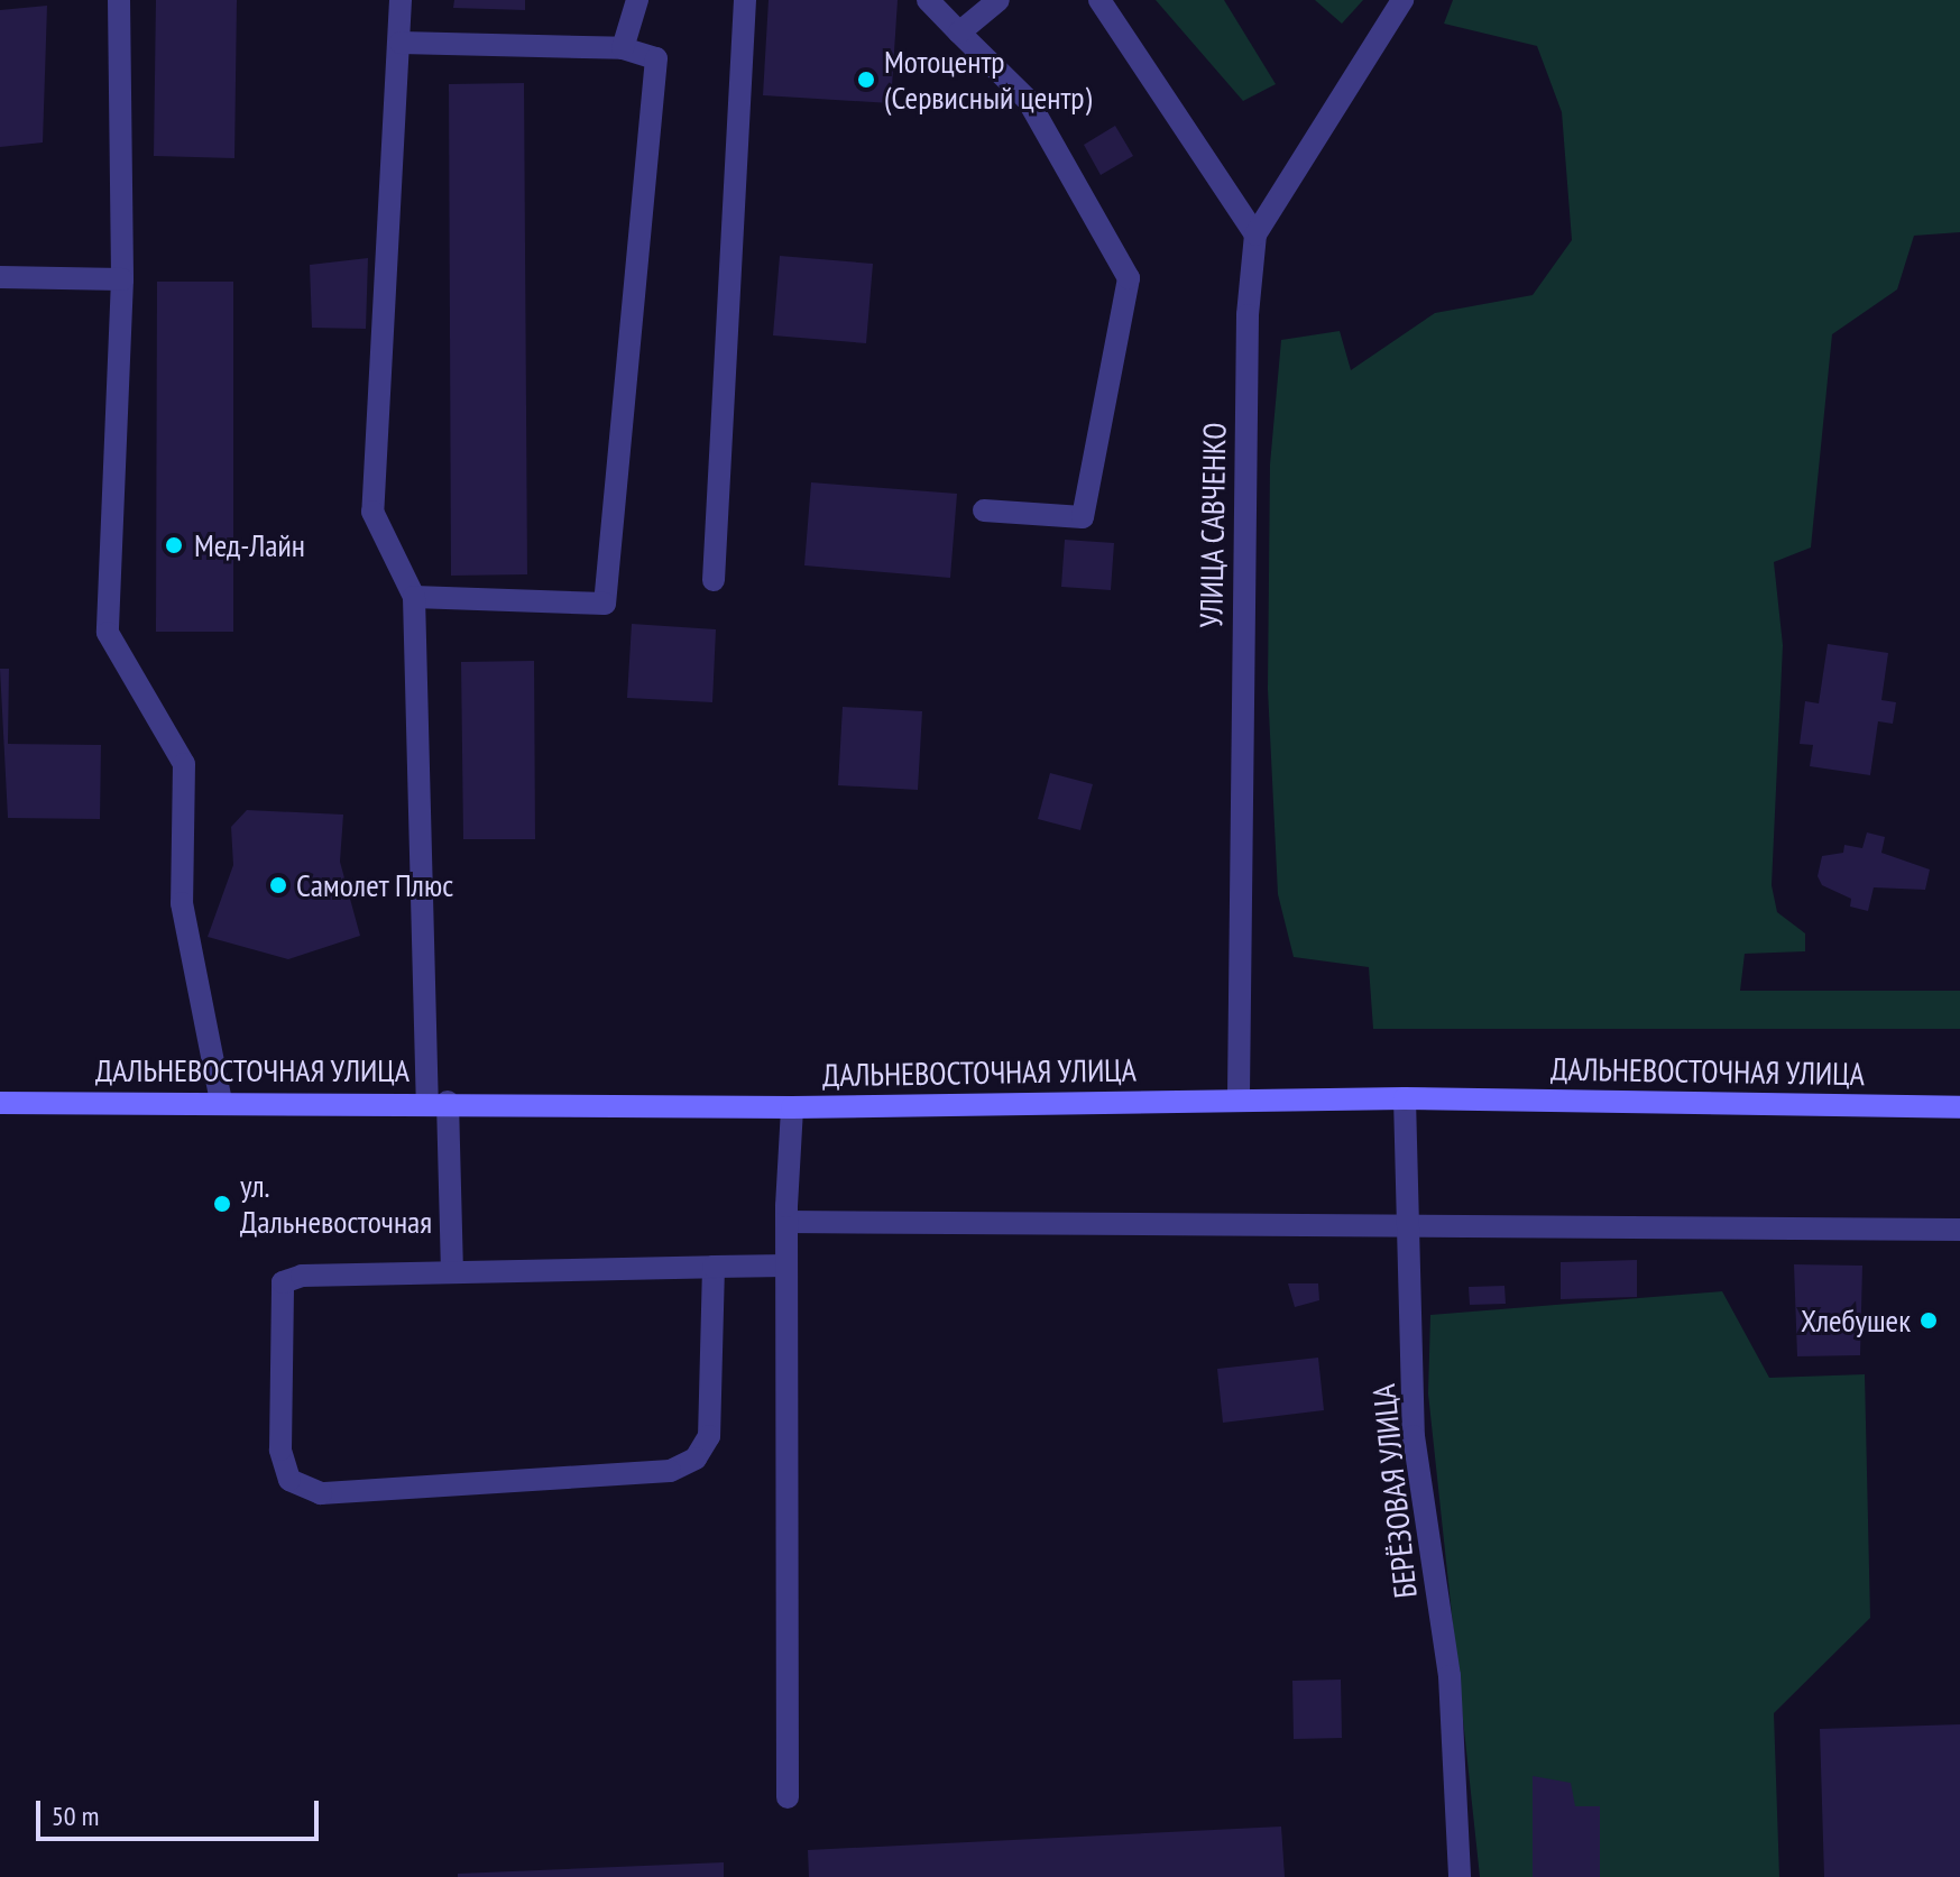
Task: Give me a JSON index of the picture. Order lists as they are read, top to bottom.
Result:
{
  "streets": {
    "main road": ["ДАЛЬНЕВОСТОЧНАЯ УЛИЦА"],
    "street": ["УЛИЦА САВЧЕНКО", "БЕРЁЗОВАЯ УЛИЦА"]
  },
  "crossings": [
    ["УЛИЦА САВЧЕНКО", "ДАЛЬНЕВОСТОЧНАЯ УЛИЦА"],
    ["ДАЛЬНЕВОСТОЧНАЯ УЛИЦА", "БЕРЁЗОВАЯ УЛИЦА"]
  ],
  "places": [
    "Мотоцентр (Сервисный центр)",
    "Мед-Лайн",
    "Самолет Плюс",
    "ул. Дальневосточная",
    "Хлебушек"
  ],
  "scale_bar": "50 m"
}
